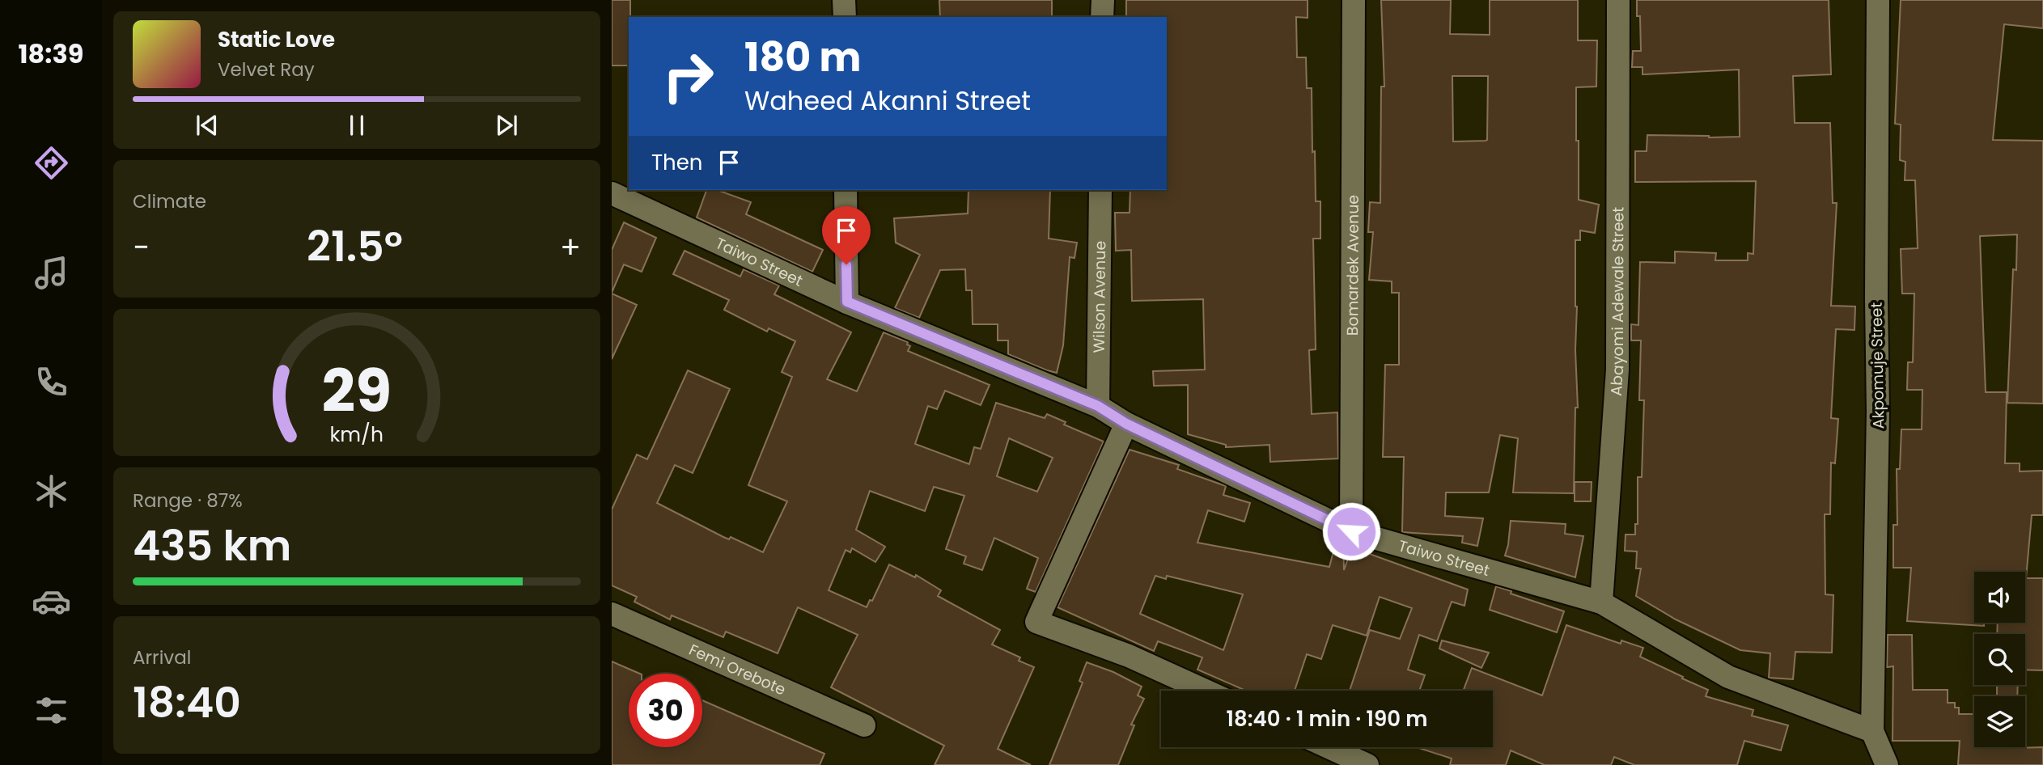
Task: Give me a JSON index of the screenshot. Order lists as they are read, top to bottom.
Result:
{
  "streets": {
    "street": [
      "Taiwo Street",
      "Bomardek Avenue",
      "Wilson Avenue",
      "Abayomi Adewale Street",
      "Akpomuje Street",
      "Femi Orebote"
    ]
  },
  "crossings": [
    ["Taiwo Street", "Bomardek Avenue"],
    ["Taiwo Street", "Wilson Avenue"],
    ["Taiwo Street", "Abayomi Adewale Street"],
    ["Taiwo Street", "Akpomuje Street"]
  ],
  "page": {
    "tabs": "18:39",
    "turn": ["180 m", "Waheed Akanni Street"],
    "song": ["Static Love", "Velvet Ray"],
    "then": "Then",
    "tile": [
      "Climate",
      ["Range · 87%", "435 km"],
      ["Arrival", "18:40"]
    ],
    "heat": ["−", "21.5°", "+"],
    "limit": "30",
    "trip": "18:40 · 1 min · 190 m",
    "gauge": ["29", "km/h"]
  }
}
